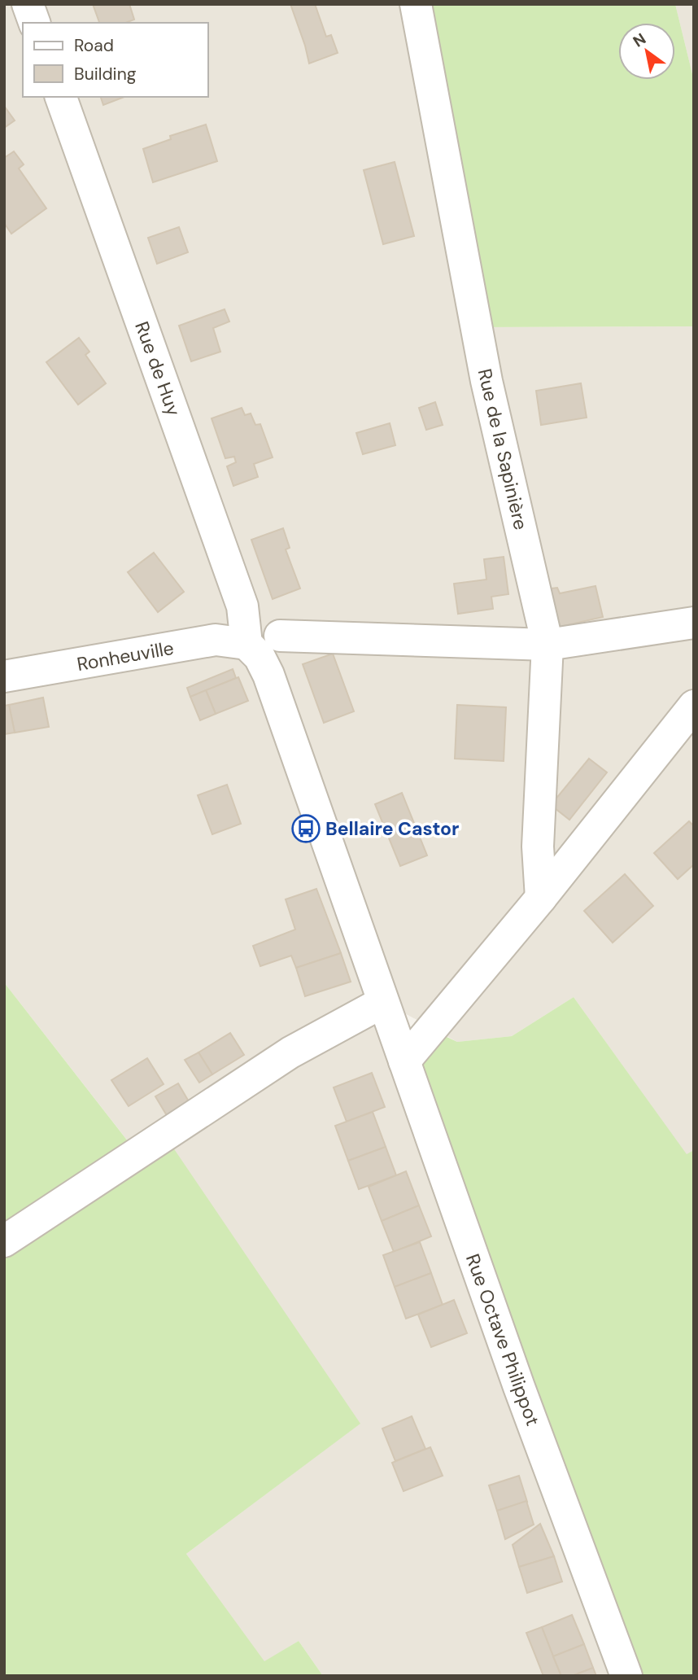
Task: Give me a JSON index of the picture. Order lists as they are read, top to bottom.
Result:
{
  "streets": {
    "street": [
      "Rue de Huy",
      "Rue de la Sapinière",
      "Ronheuville",
      "Rue Octave Philippot"
    ]
  },
  "crossings": [
    ["Rue de Huy", "Ronheuville"],
    ["Rue de Huy", "Rue Octave Philippot"],
    ["Ronheuville", "Rue Octave Philippot"]
  ],
  "places": {
    "bus stop": ["Bellaire Castor"]
  },
  "legend": ["Road", "Building"],
  "north": "top left"
}
